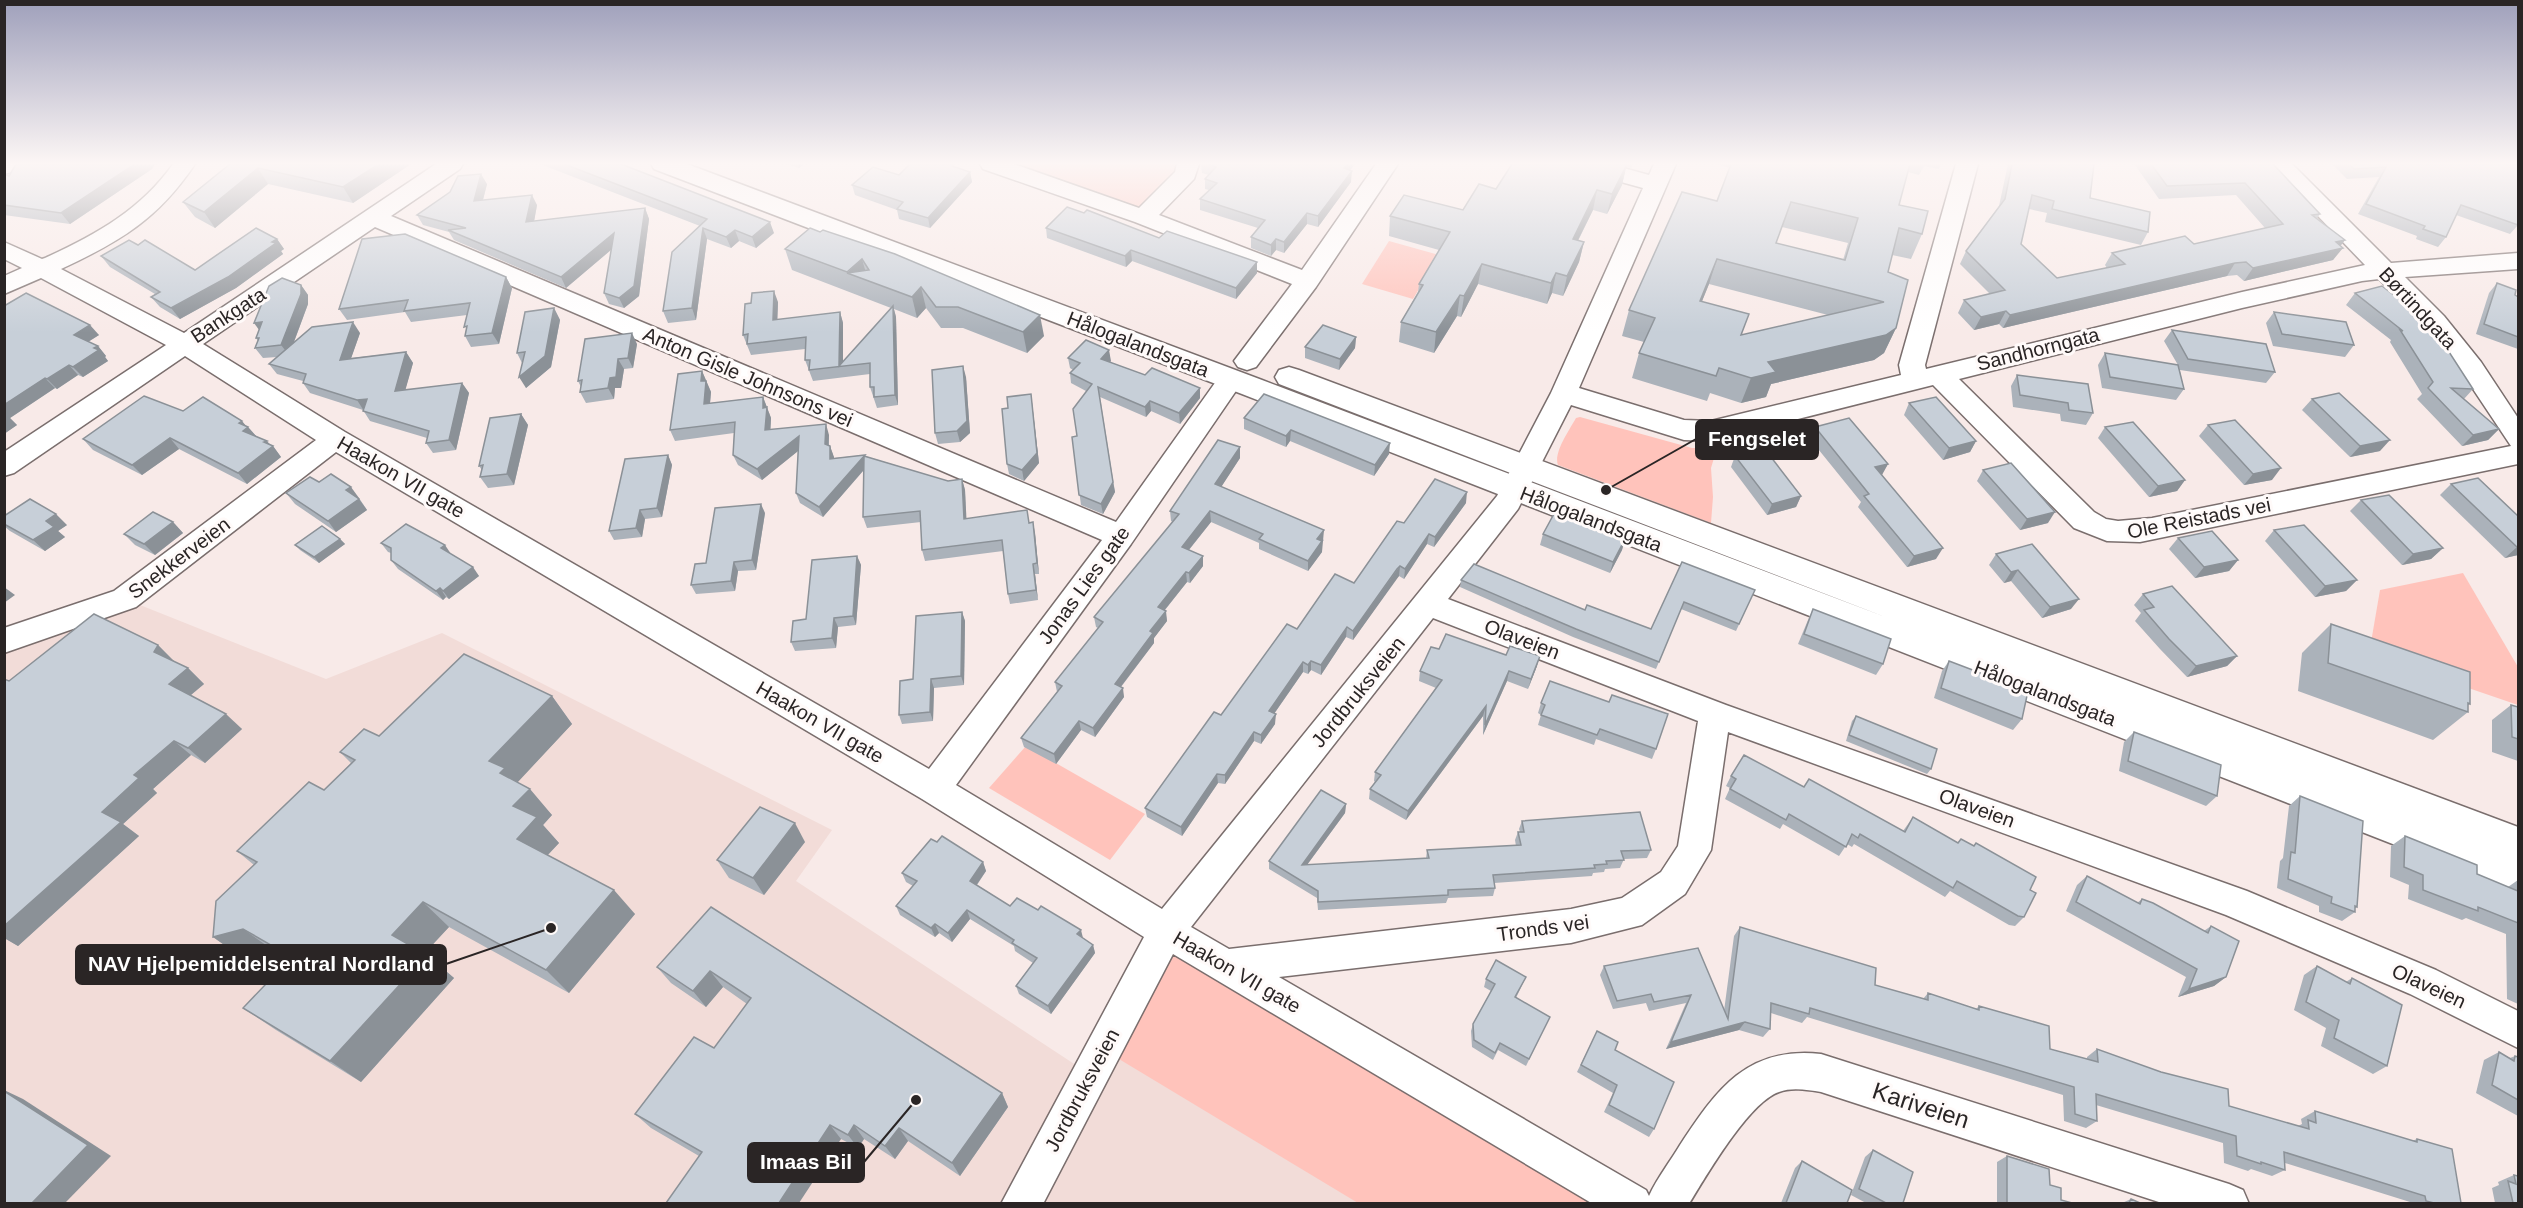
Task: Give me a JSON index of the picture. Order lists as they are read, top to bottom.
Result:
{
  "streets": {
    "street": [
      "Børtindgata",
      "Bankgata",
      "Hålogalandsgata",
      "Sandhorngata",
      "Anton Gisle Johnsons vei",
      "Haakon VII gate",
      "Ole Reistads vei",
      "Snekkerveien",
      "Jonas Lies gate",
      "Olaveien",
      "Jordbruksveien",
      "Tronds vei",
      "Kariveien"
    ]
  },
  "crossings": [
    ["Børtindgata", "Sandhorngata"],
    ["Bankgata", "Haakon VII gate"],
    ["Hålogalandsgata", "Jonas Lies gate"],
    ["Hålogalandsgata", "Jordbruksveien"],
    ["Sandhorngata", "Ole Reistads vei"],
    ["Sandhorngata", "Jordbruksveien"],
    ["Anton Gisle Johnsons vei", "Jonas Lies gate"],
    ["Haakon VII gate", "Snekkerveien"],
    ["Haakon VII gate", "Jonas Lies gate"],
    ["Haakon VII gate", "Jordbruksveien"],
    ["Haakon VII gate", "Tronds vei"],
    ["Olaveien", "Jordbruksveien"],
    ["Olaveien", "Tronds vei"]
  ],
  "places": ["Fengselet", "NAV Hjelpemiddelsentral Nordland", "Imaas Bil"]
}
